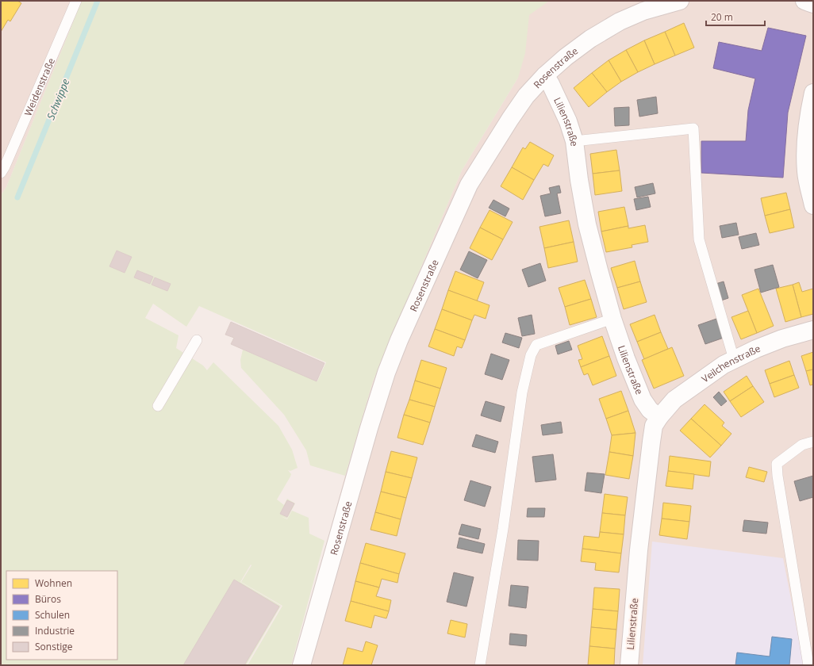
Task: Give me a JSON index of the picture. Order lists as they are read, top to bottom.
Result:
{
  "streets": {
    "street": ["Rosenstraße", "Lilienstraße", "Veilchenstraße"],
    "lane": ["Weidenstraße"]
  },
  "crossings": [
    ["Rosenstraße", "Lilienstraße"],
    ["Lilienstraße", "Veilchenstraße"]
  ],
  "water": ["Schwippe"],
  "legend": [
    "Wohnen",
    "Büros",
    "Schulen",
    "Industrie",
    "Sonstige"
  ],
  "scale_bar": "20 m"
}
